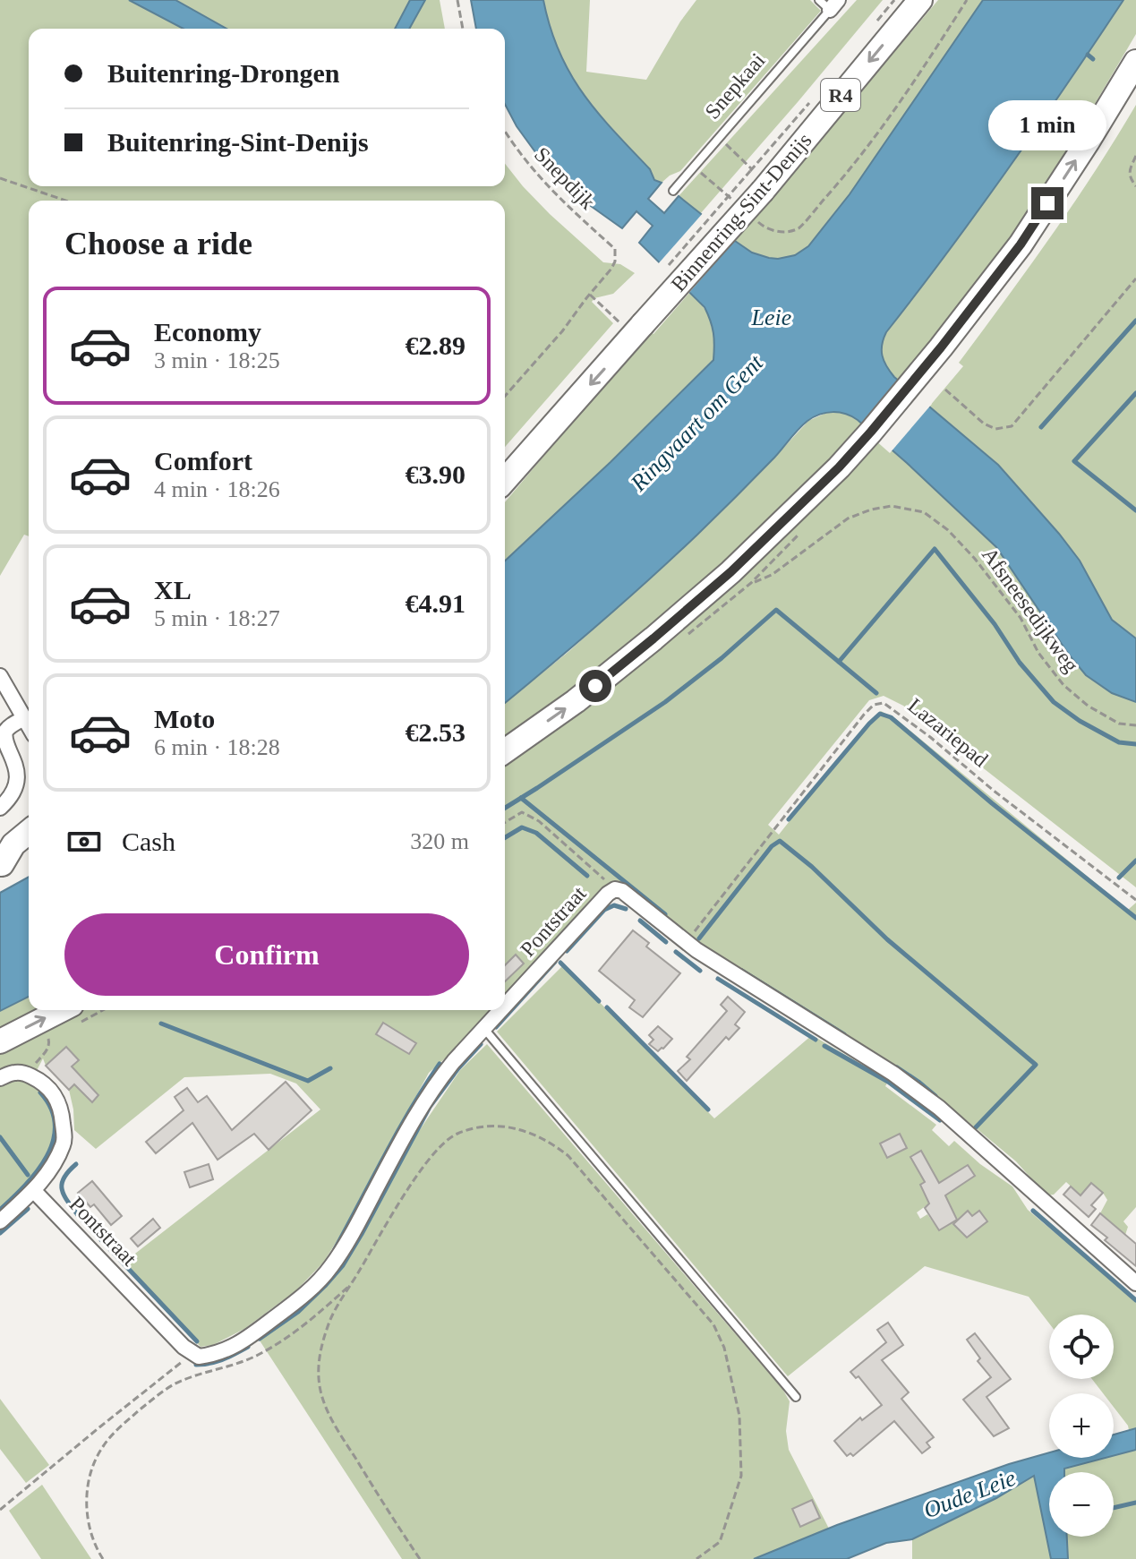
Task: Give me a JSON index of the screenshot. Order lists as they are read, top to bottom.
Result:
{
  "streets": {
    "highway": ["R4", "Binnenring-Sint-Denijs"],
    "street": ["Pontstraat"],
    "lane": ["Snepkaai"],
    "path": ["Snepdijk", "Afsneesedijkweg", "Lazariepad"]
  },
  "crossings": [
    ["Lazariepad", "Pontstraat"]
  ],
  "one_way": ["Binnenring-Sint-Denijs"],
  "water": ["Leie", "Ringvaart om Gent", "Oude Leie"],
  "page": {
    "banner": ["Buitenring-Drongen", "Buitenring-Sint-Denijs"],
    "bubble": "1 min",
    "heading": "Choose a ride",
    "list": [
      {
        "name": "Economy",
        "note": "3 min · 18:25",
        "value": "€2.89"
      },
      {
        "name": "Comfort",
        "note": "4 min · 18:26",
        "value": "€3.90"
      },
      {
        "name": "XL",
        "note": "5 min · 18:27",
        "value": "€4.91"
      },
      {
        "name": "Moto",
        "note": "6 min · 18:28",
        "value": "€2.53"
      }
    ],
    "pay": ["Cash", "320 m"],
    "buttons": "Confirm",
    "map_buttons": ["+", "−"]
  }
}
